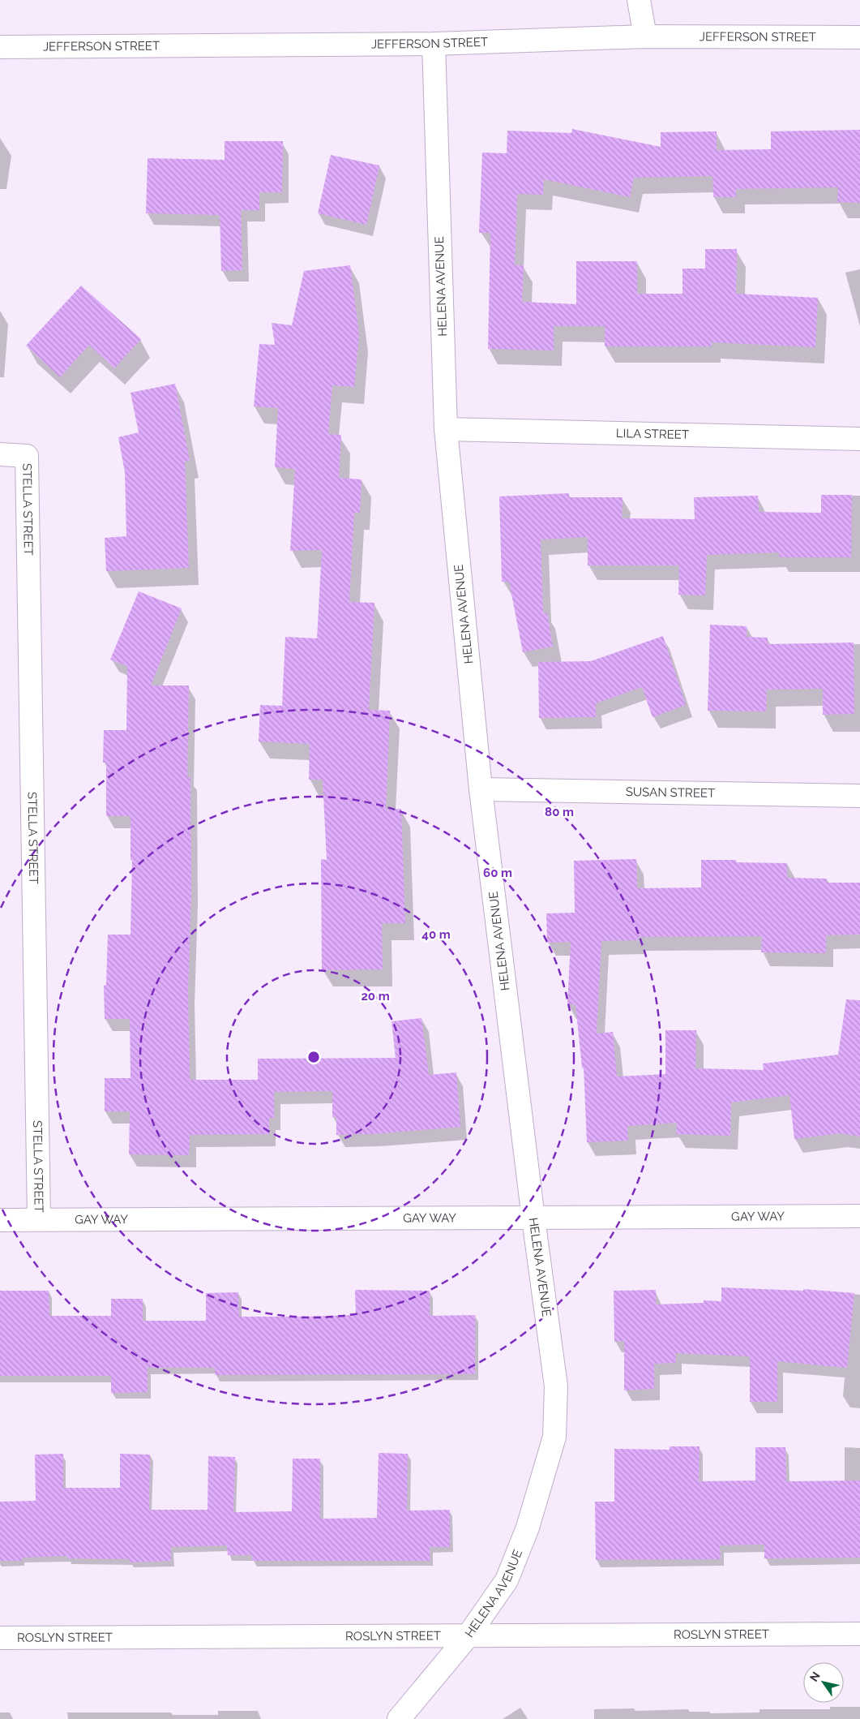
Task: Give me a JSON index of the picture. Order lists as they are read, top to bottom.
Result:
{
  "streets": {
    "street": [
      "JEFFERSON STREET",
      "HELENA AVENUE",
      "LILA STREET",
      "STELLA STREET",
      "SUSAN STREET",
      "GAY WAY",
      "ROSLYN STREET"
    ]
  },
  "crossings": [
    ["JEFFERSON STREET", "HELENA AVENUE"],
    ["HELENA AVENUE", "LILA STREET"],
    ["HELENA AVENUE", "SUSAN STREET"],
    ["HELENA AVENUE", "GAY WAY"],
    ["HELENA AVENUE", "ROSLYN STREET"],
    ["STELLA STREET", "GAY WAY"]
  ],
  "north": "top left",
  "rings": [
    "80 m",
    "60 m",
    "40 m",
    "20 m"
  ]
}
